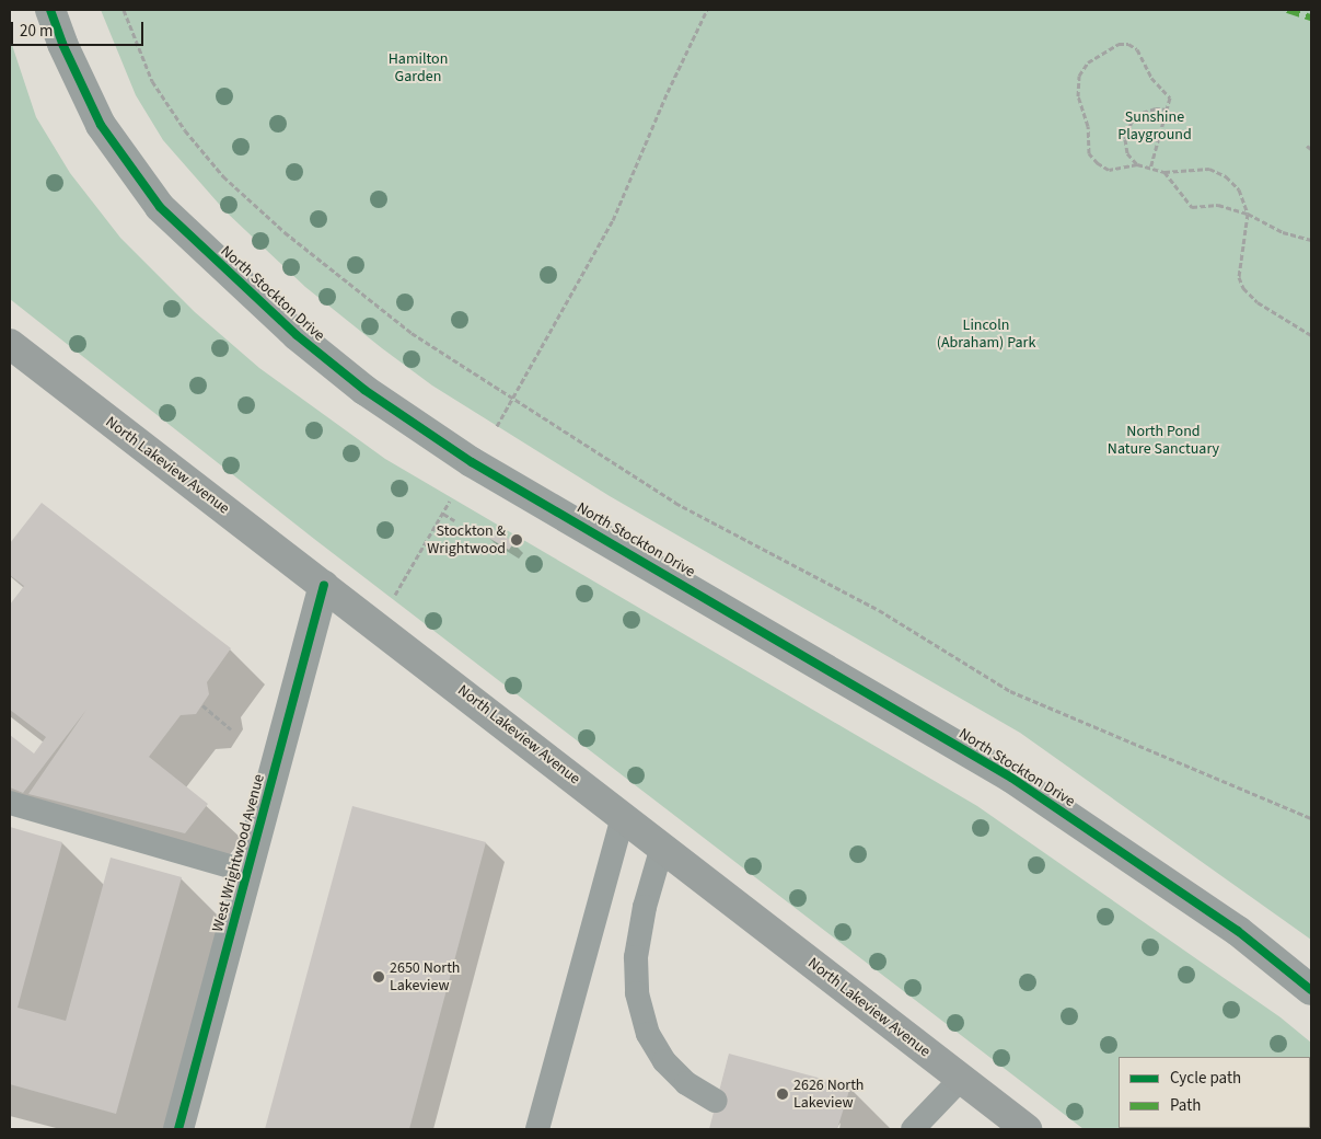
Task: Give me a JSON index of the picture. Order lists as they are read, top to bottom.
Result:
{
  "streets": {
    "main road": ["North Lakeview Avenue"],
    "street": ["North Stockton Drive", "West Wrightwood Avenue"]
  },
  "crossings": [
    ["North Lakeview Avenue", "West Wrightwood Avenue"]
  ],
  "parks": [
    "Hamilton Garden",
    "Sunshine Playground",
    "Lincoln (Abraham) Park",
    "North Pond Nature Sanctuary"
  ],
  "places": ["Stockton & Wrightwood", "2650 North Lakeview", "2626 North Lakeview"],
  "legend": ["Cycle path", "Path"],
  "scale_bar": "20 m"
}
